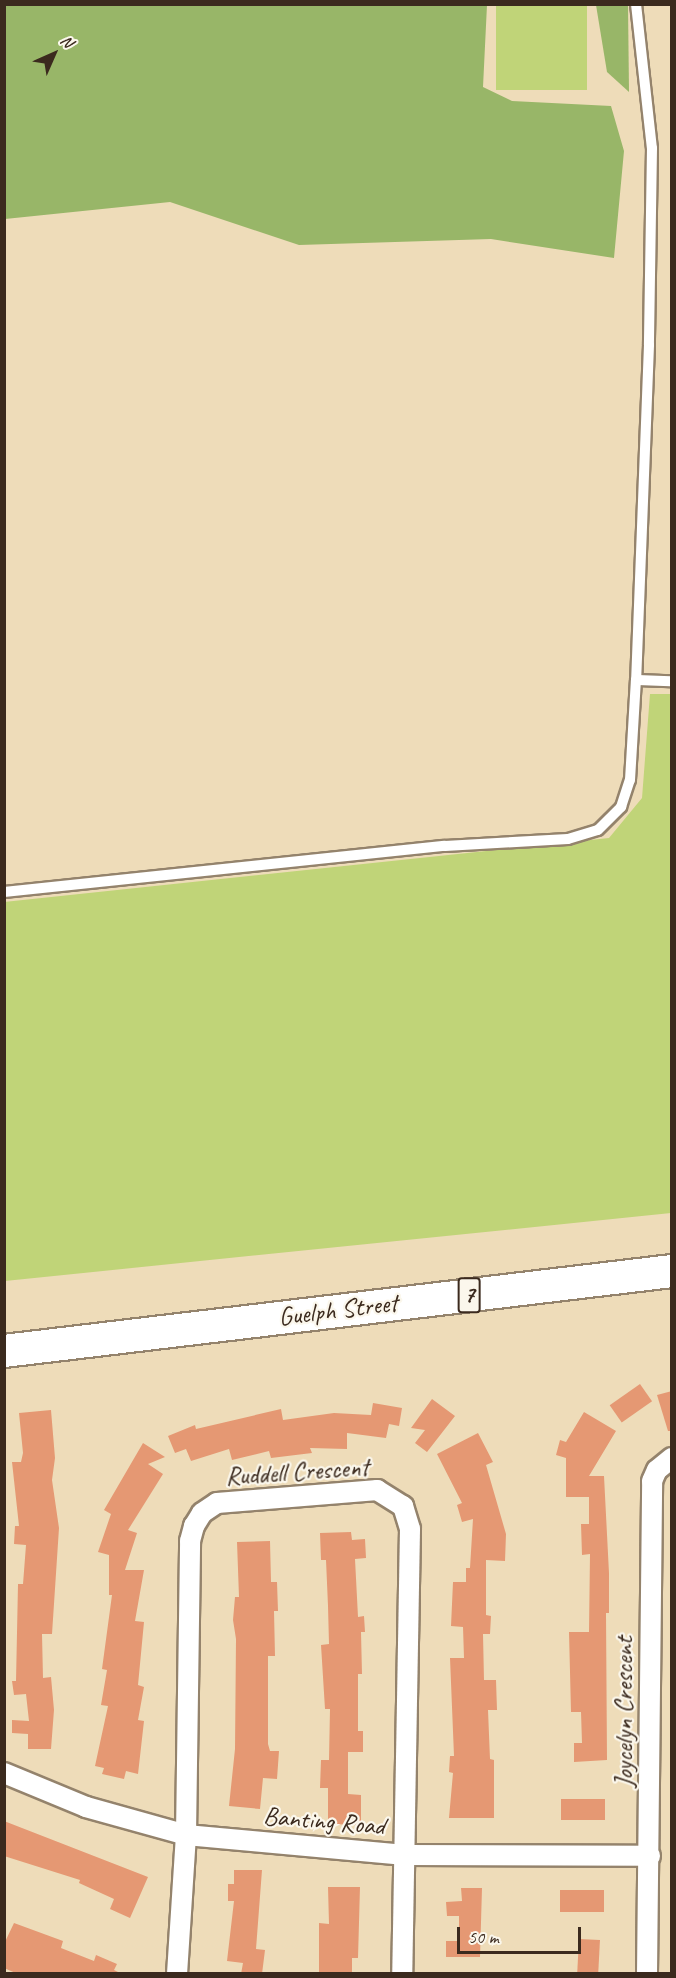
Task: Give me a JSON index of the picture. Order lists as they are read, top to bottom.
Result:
{
  "streets": {
    "main road": ["7", "Guelph Street"],
    "street": ["Ruddell Crescent", "Joycelyn Crescent", "Banting Road"]
  },
  "crossings": [
    ["Ruddell Crescent", "Banting Road"],
    ["Joycelyn Crescent", "Banting Road"]
  ],
  "scale_bar": "50 m",
  "north": "top right"
}
